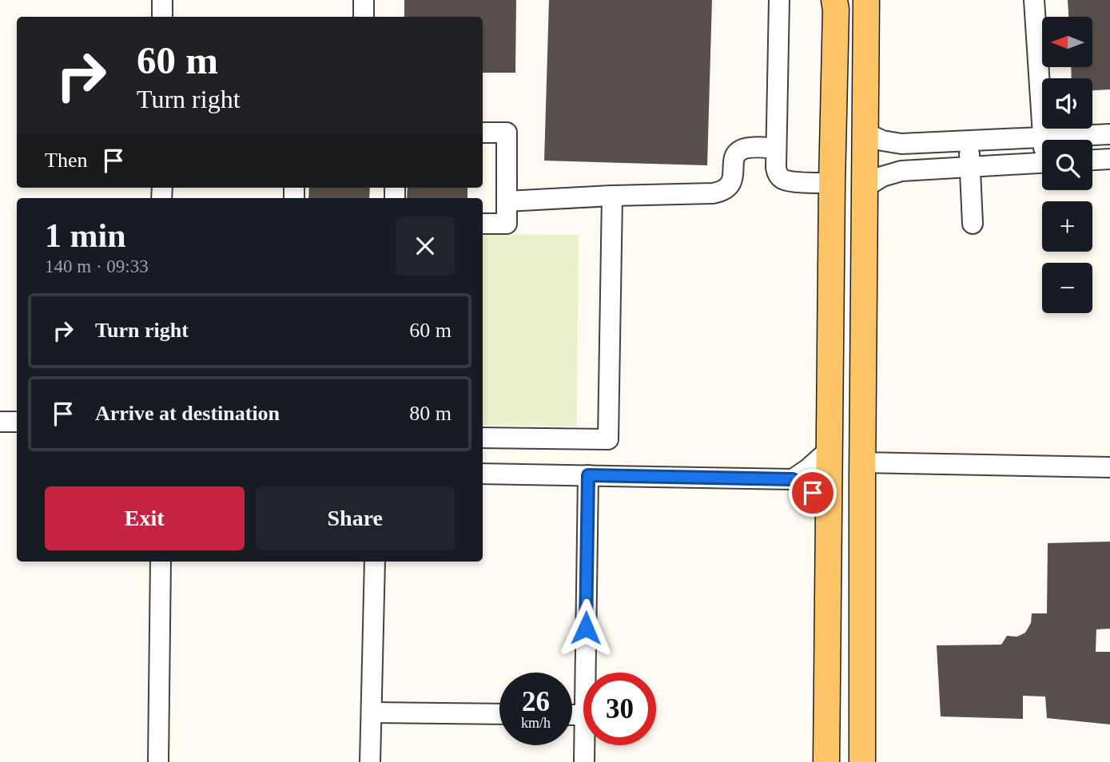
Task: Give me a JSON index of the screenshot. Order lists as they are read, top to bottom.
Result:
{
  "north": "left",
  "page": {
    "map_buttons": ["+", "−"],
    "turn": ["60 m", "Turn right"],
    "then": "Then",
    "heading": ["1 min", "140 m · 09:33"],
    "list": [
      {
        "name": "Turn right",
        "value": "60 m"
      },
      {
        "name": "Arrive at destination",
        "value": "80 m"
      }
    ],
    "buttons": ["Exit", "Share"],
    "speed": "26 km/h",
    "limit": "30"
  }
}
